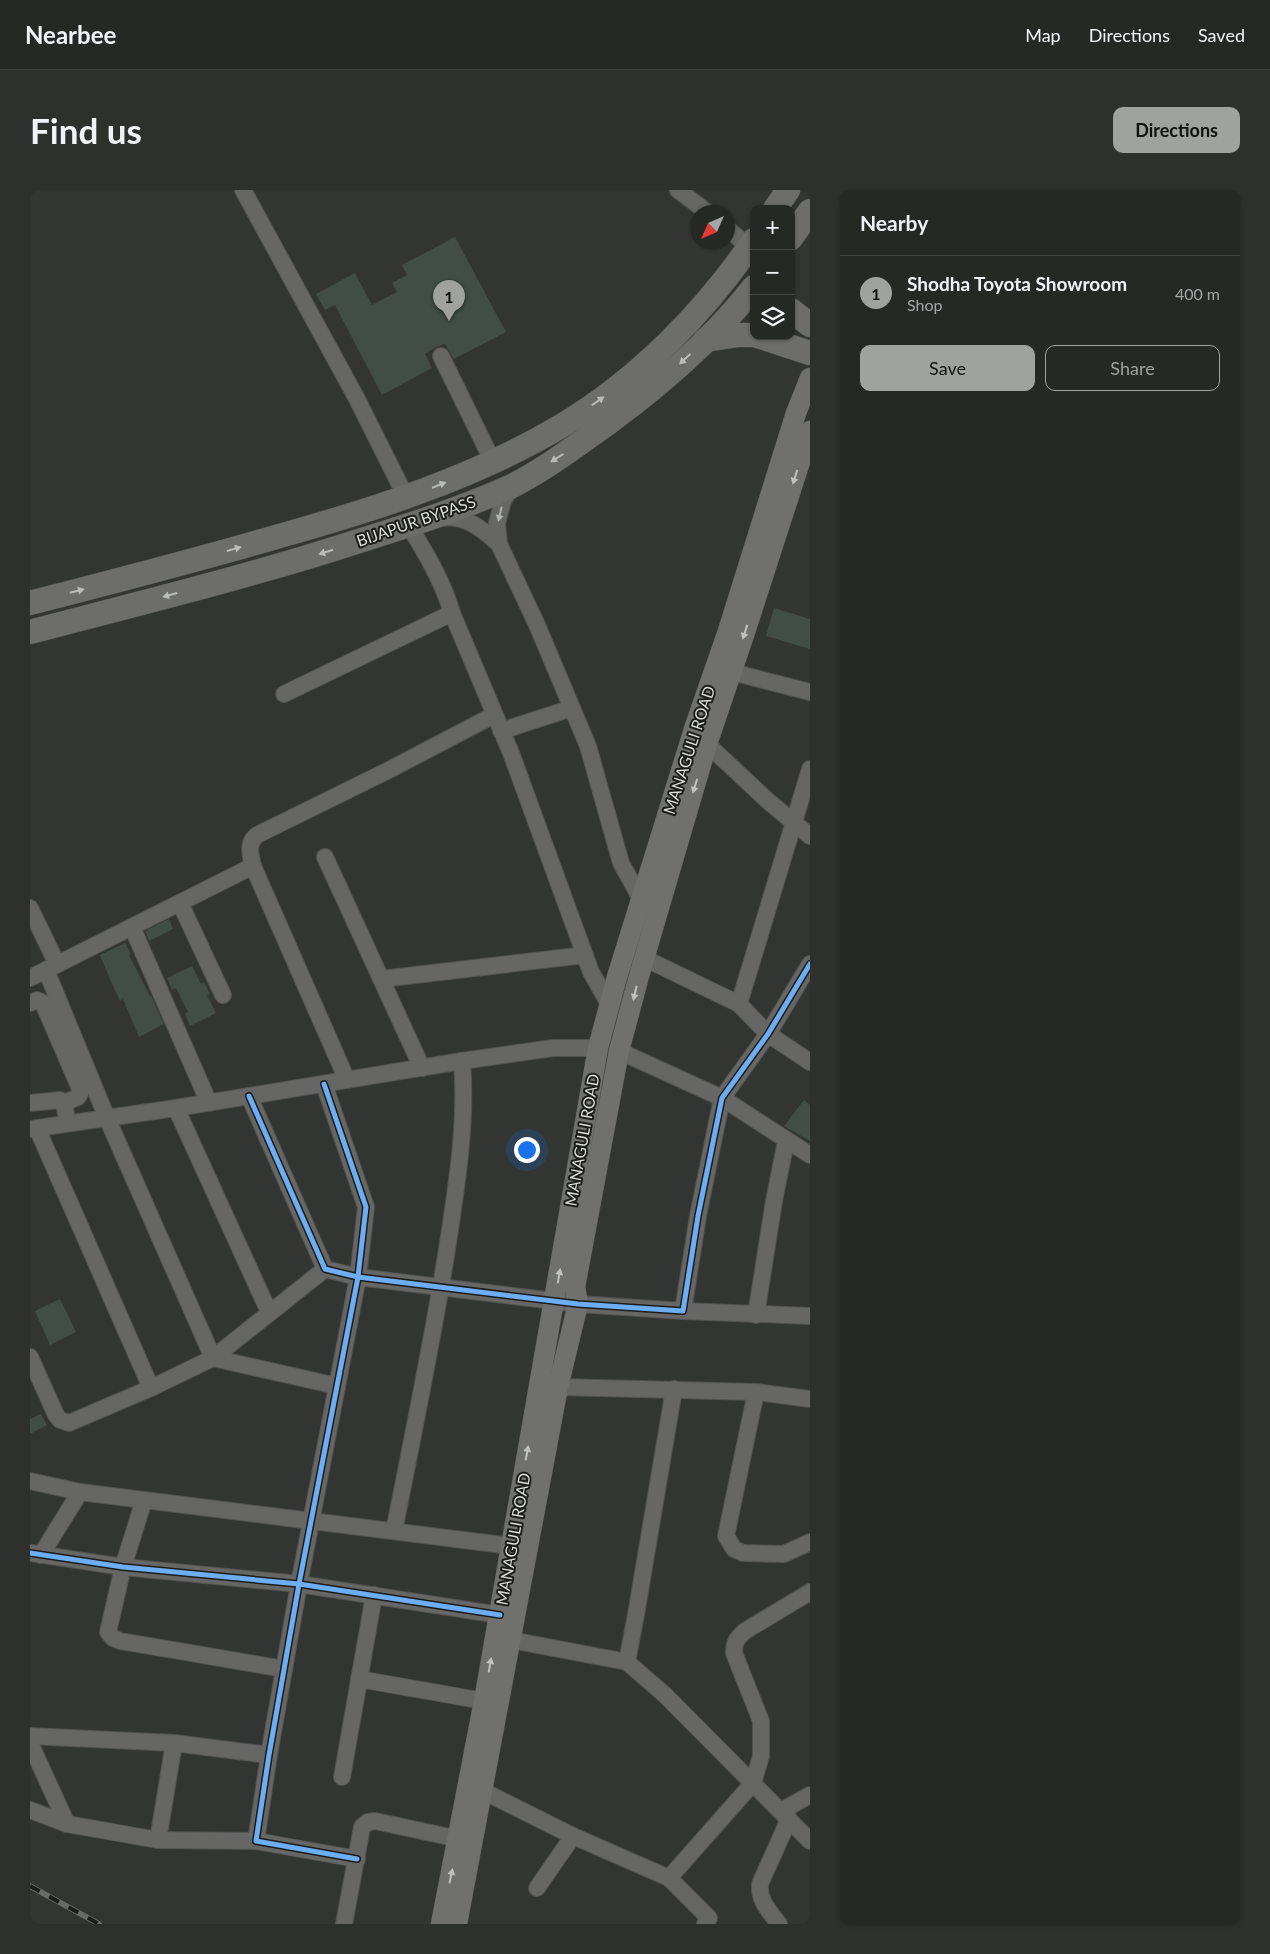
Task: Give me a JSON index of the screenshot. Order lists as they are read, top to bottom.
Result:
{
  "streets": {
    "highway": ["BIJAPUR BYPASS"],
    "main road": ["MANAGULI ROAD"]
  },
  "north": "bottom left",
  "page": {
    "header": "Nearbee",
    "nav": ["Map", "Directions", "Saved"],
    "buttons": [
      "Directions",
      ["Save", "Share"]
    ],
    "title": "Find us",
    "heading": "Nearby",
    "map_buttons": ["+", "−"],
    "list": [
      {
        "mark": "1",
        "name": "Shodha Toyota Showroom",
        "note": "Shop",
        "value": "400 m"
      }
    ],
    "pins": "1"
  }
}
